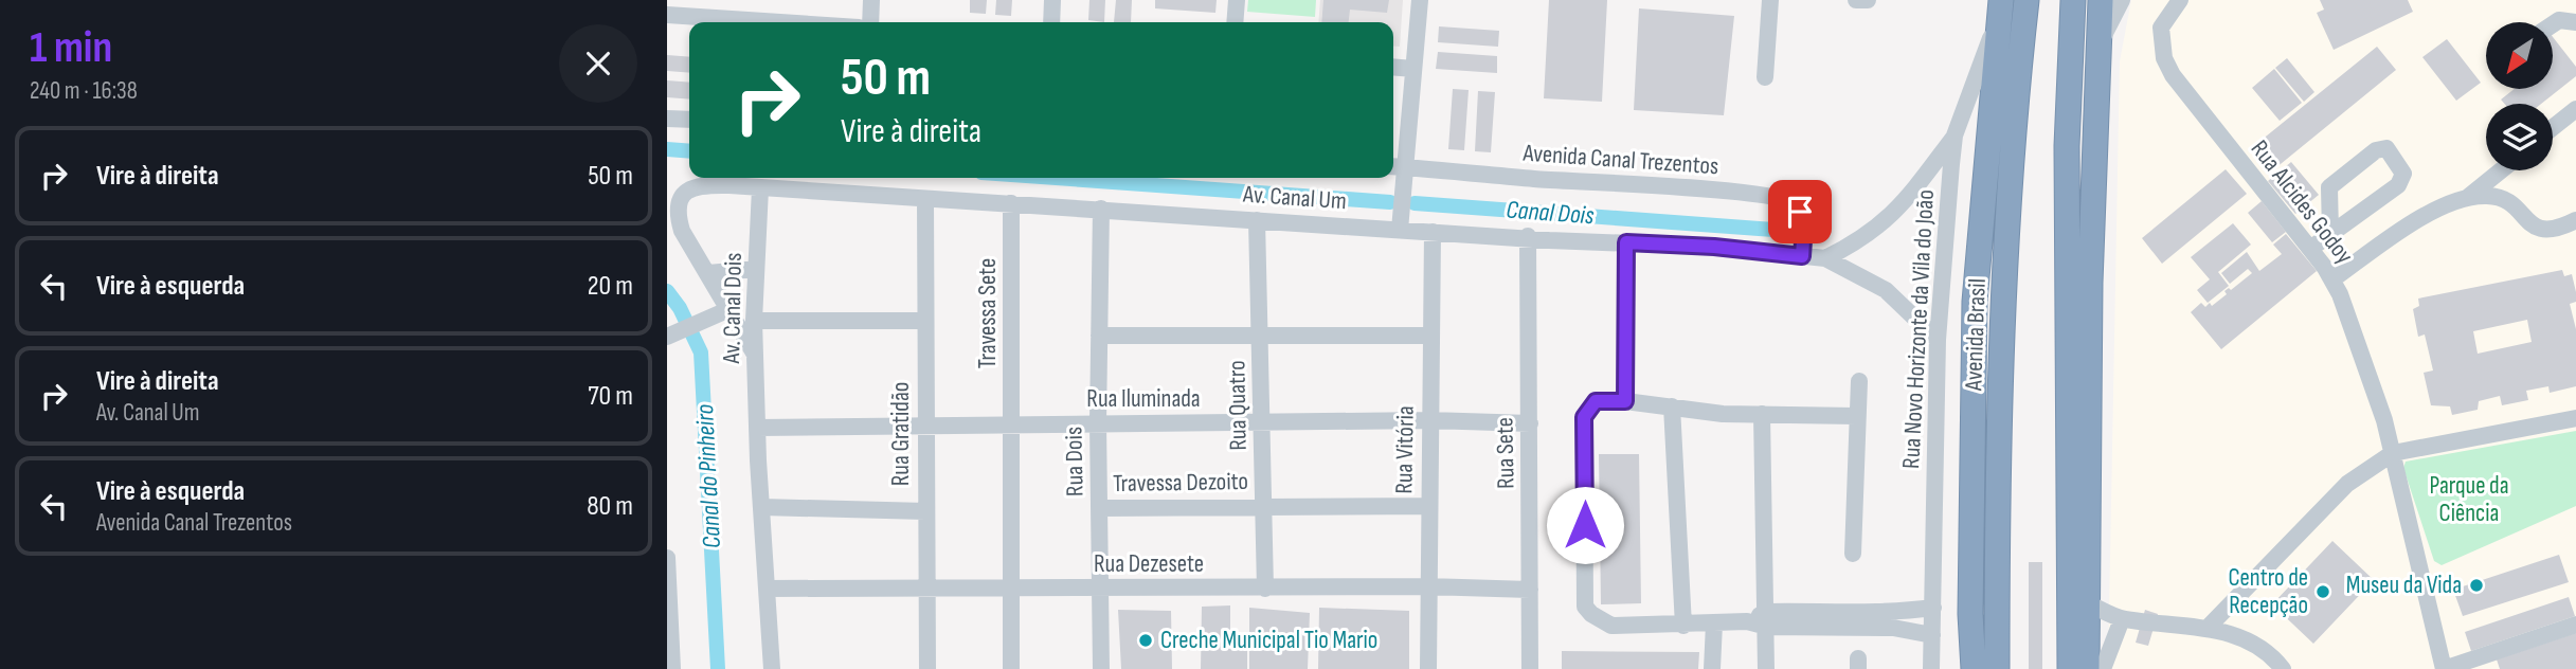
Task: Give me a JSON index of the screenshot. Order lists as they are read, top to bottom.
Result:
{
  "streets": {
    "highway": ["Avenida Brasil"],
    "street": [
      "Avenida Canal Trezentos",
      "Av. Canal Um",
      "Rua Alcides Godoy",
      "Av. Canal Dois",
      "Travessa Sete",
      "Rua Novo Horizonte da Vila do João",
      "Rua Iluminada",
      "Rua Quatro",
      "Rua Gratidão",
      "Rua Vitória",
      "Rua Sete",
      "Rua Dois",
      "Travessa Dezoito",
      "Rua Dezesete"
    ]
  },
  "crossings": [
    ["Avenida Canal Trezentos", "Av. Canal Um"],
    ["Av. Canal Um", "Av. Canal Dois"],
    ["Av. Canal Um", "Travessa Sete"],
    ["Av. Canal Um", "Rua Quatro"],
    ["Av. Canal Um", "Rua Gratidão"],
    ["Av. Canal Um", "Rua Vitória"],
    ["Av. Canal Um", "Rua Sete"],
    ["Av. Canal Um", "Rua Dois"],
    ["Av. Canal Dois", "Rua Iluminada"],
    ["Av. Canal Dois", "Rua Dezesete"],
    ["Travessa Sete", "Rua Iluminada"],
    ["Travessa Sete", "Rua Dezesete"],
    ["Rua Novo Horizonte da Vila do João", "Avenida Brasil"],
    ["Rua Iluminada", "Rua Quatro"],
    ["Rua Iluminada", "Rua Gratidão"],
    ["Rua Iluminada", "Rua Vitória"],
    ["Rua Iluminada", "Rua Sete"],
    ["Rua Iluminada", "Rua Dois"],
    ["Rua Quatro", "Travessa Dezoito"],
    ["Rua Quatro", "Rua Dezesete"],
    ["Rua Gratidão", "Rua Dezesete"],
    ["Rua Vitória", "Travessa Dezoito"],
    ["Rua Vitória", "Rua Dezesete"],
    ["Rua Sete", "Rua Dezesete"],
    ["Rua Dois", "Travessa Dezoito"],
    ["Rua Dois", "Rua Dezesete"]
  ],
  "water": ["Canal Dois", "Canal do Pinheiro"],
  "parks": ["Parque da Ciência"],
  "places": ["Museu da Vida", "Centro de Recepção", "Creche Municipal Tio Mario"],
  "north": "bottom left",
  "page": {
    "heading": ["1 min", "240 m · 16:38"],
    "turn": ["50 m", "Vire à direita"],
    "list": [
      {
        "name": "Vire à direita",
        "value": "50 m"
      },
      {
        "name": "Vire à esquerda",
        "value": "20 m"
      },
      {
        "name": "Vire à direita",
        "note": "Av. Canal Um",
        "value": "70 m"
      },
      {
        "name": "Vire à esquerda",
        "note": "Avenida Canal Trezentos",
        "value": "80 m"
      }
    ]
  }
}
